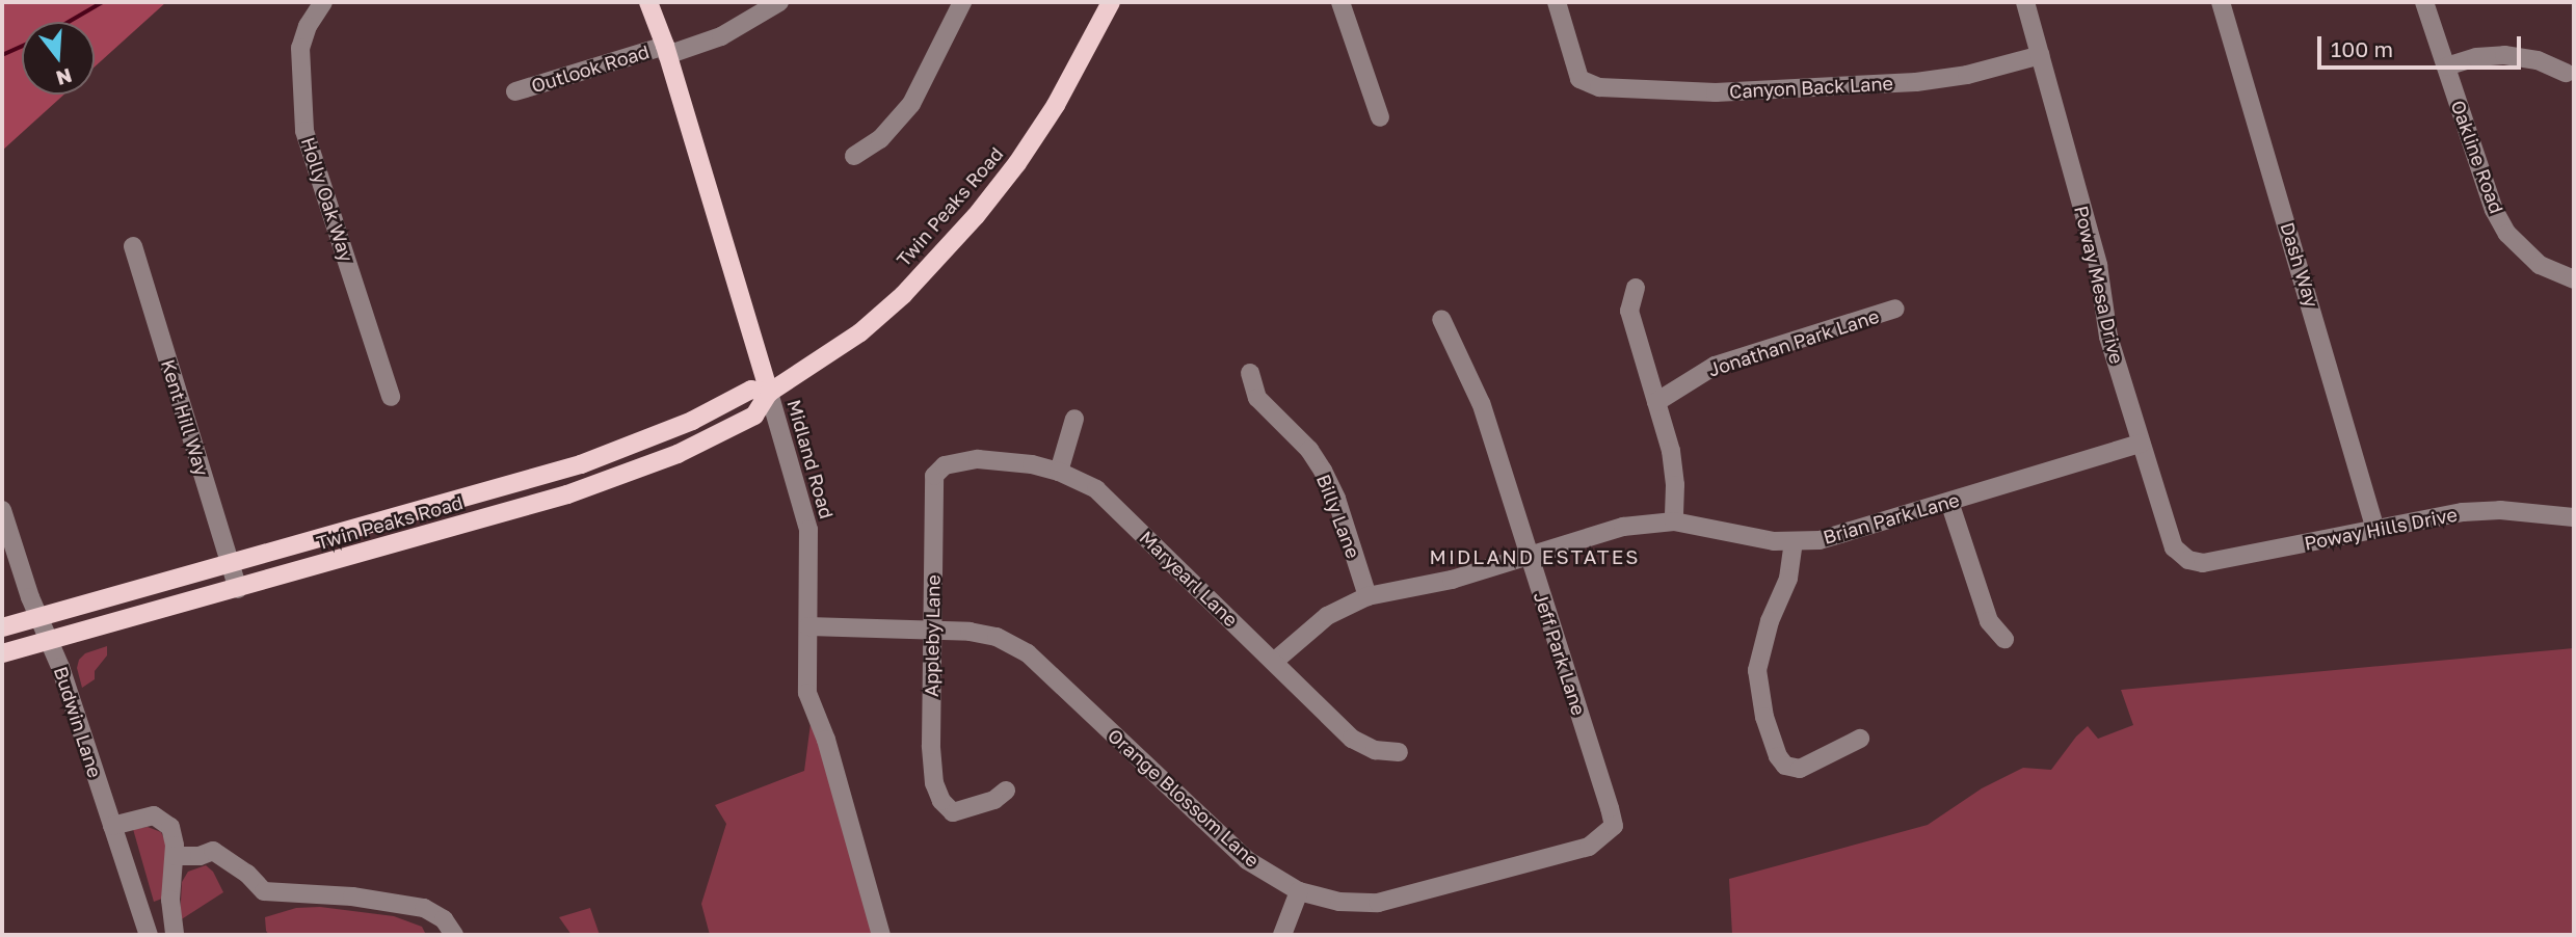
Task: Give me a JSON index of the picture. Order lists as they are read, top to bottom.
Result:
{
  "streets": {
    "main road": ["Twin Peaks Road", "Midland Road"],
    "street": [
      "Outlook Road",
      "Canyon Back Lane",
      "Oakline Road",
      "Holly Oak Way",
      "Dash Way",
      "Poway Mesa Drive",
      "Jonathan Park Lane",
      "Kent Hill Way",
      "Billy Lane",
      "Brian Park Lane",
      "Poway Hills Drive",
      "Maryearl Lane",
      "Appleby Lane",
      "Jeff Park Lane",
      "Budwin Lane",
      "Orange Blossom Lane"
    ]
  },
  "crossings": [
    ["Outlook Road", "Midland Road"],
    ["Canyon Back Lane", "Poway Mesa Drive"],
    ["Twin Peaks Road", "Kent Hill Way"],
    ["Twin Peaks Road", "Midland Road"],
    ["Twin Peaks Road", "Budwin Lane"],
    ["Dash Way", "Poway Hills Drive"],
    ["Poway Mesa Drive", "Brian Park Lane"],
    ["Poway Mesa Drive", "Poway Hills Drive"],
    ["Midland Road", "Orange Blossom Lane"],
    ["Billy Lane", "Brian Park Lane"],
    ["Brian Park Lane", "Maryearl Lane"],
    ["Brian Park Lane", "Jeff Park Lane"],
    ["Maryearl Lane", "Appleby Lane"],
    ["Appleby Lane", "Orange Blossom Lane"],
    ["Jeff Park Lane", "Orange Blossom Lane"]
  ],
  "districts": ["MIDLAND ESTATES"],
  "scale_bar": "100 m",
  "north": "bottom"
}
